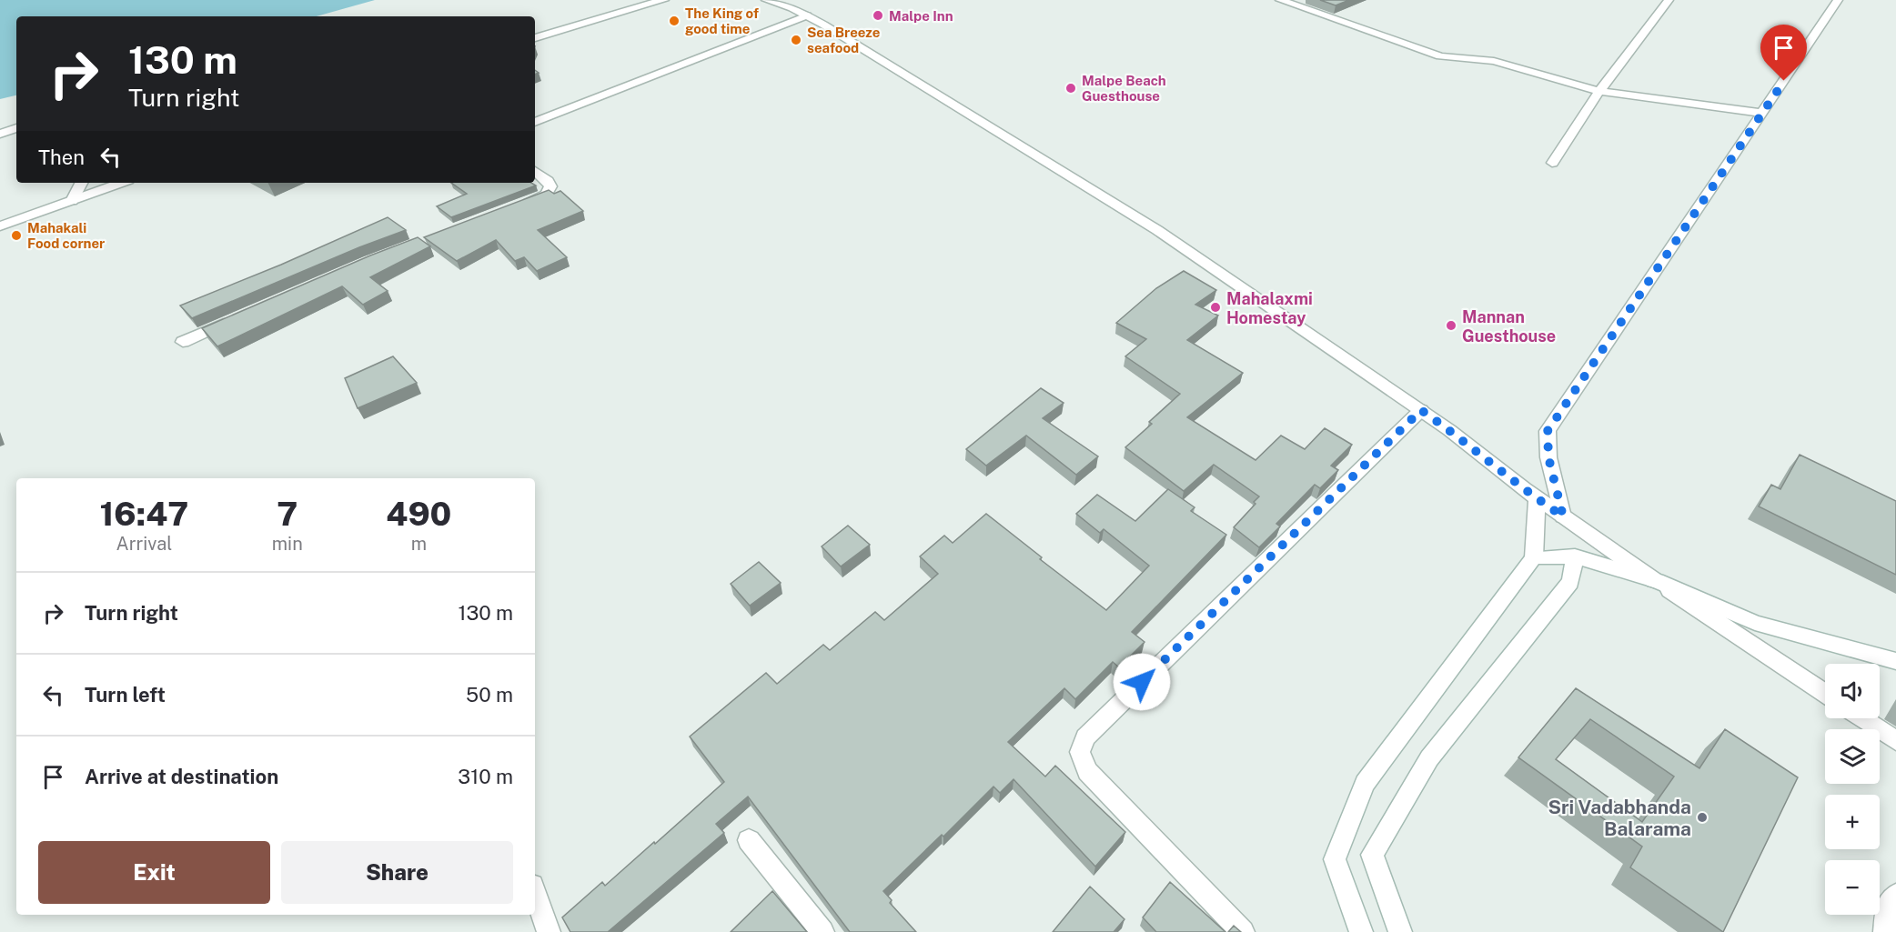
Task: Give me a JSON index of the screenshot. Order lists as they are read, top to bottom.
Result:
{
  "places": [
    "Malpe Inn",
    "The King of good time",
    "Sea Breeze seafood",
    "Malpe Beach Guesthouse",
    "Mahakali Food corner",
    "Mahalaxmi Homestay",
    "Mannan Guesthouse",
    "Sri Vadabhanda Balarama"
  ],
  "page": {
    "turn": ["130 m", "Turn right"],
    "then": "Then",
    "eta": [
      "16:47",
      "Arrival",
      "7",
      "min",
      "490",
      "m"
    ],
    "list": [
      {
        "name": "Turn right",
        "value": "130 m"
      },
      {
        "name": "Turn left",
        "value": "50 m"
      },
      {
        "name": "Arrive at destination",
        "value": "310 m"
      }
    ],
    "map_buttons": ["+", "−"],
    "buttons": ["Exit", "Share"]
  }
}
